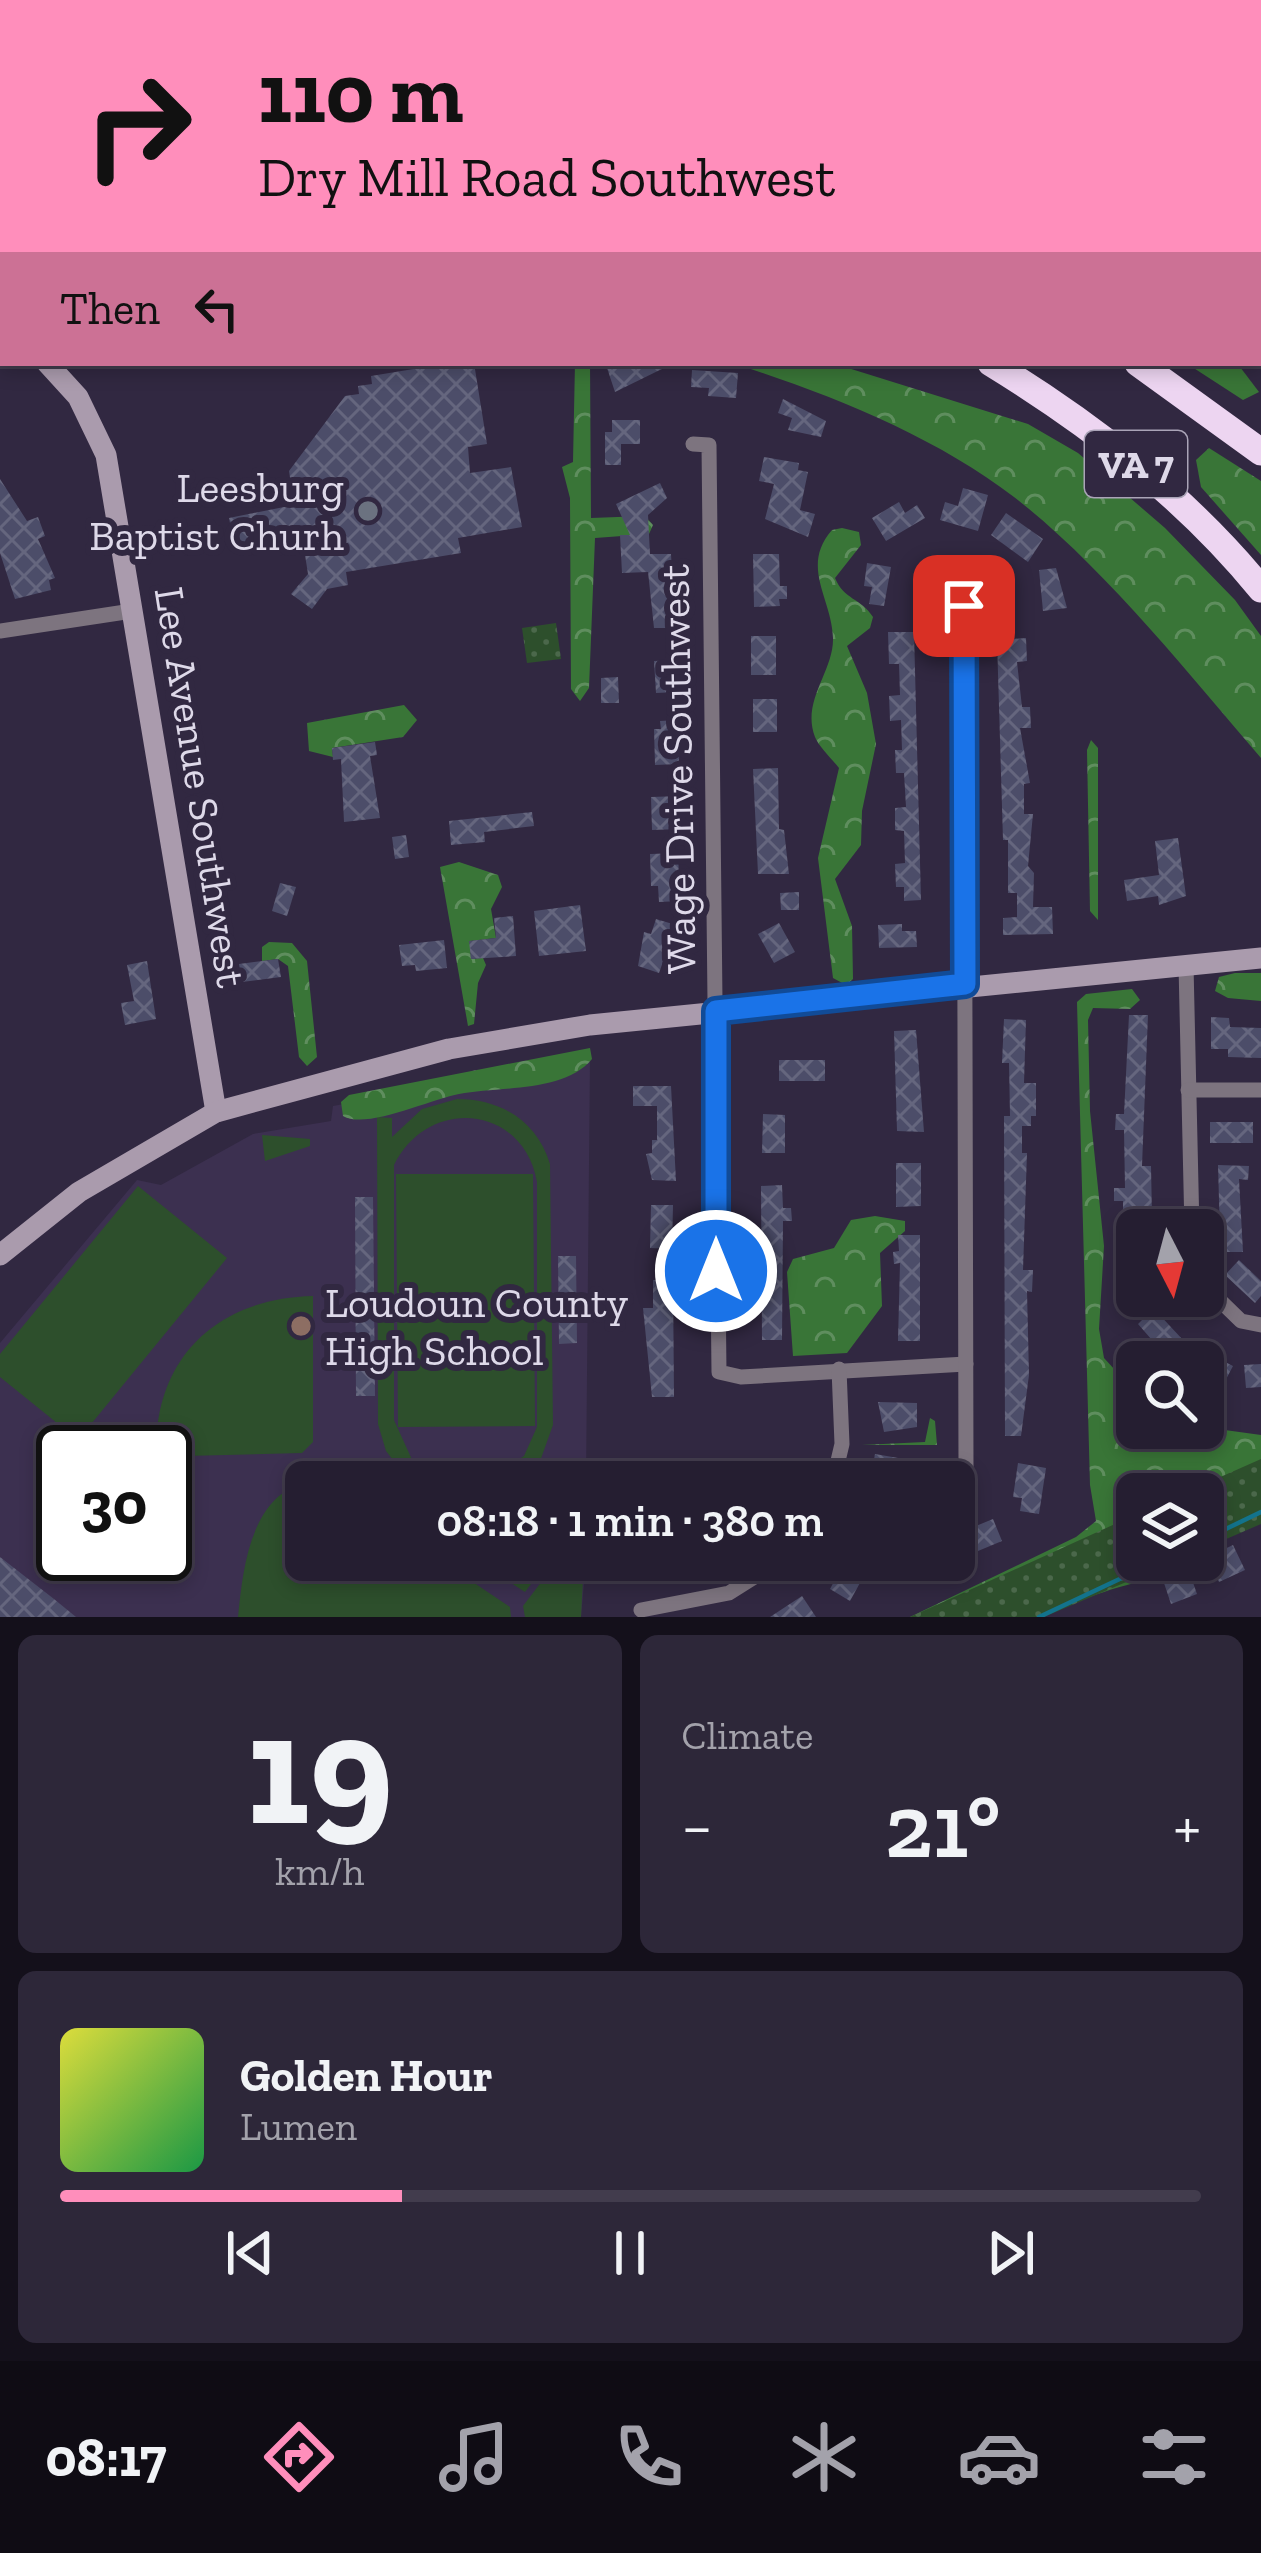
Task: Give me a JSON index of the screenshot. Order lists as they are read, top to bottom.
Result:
{
  "streets": {
    "highway": ["VA 7"],
    "street": ["Wage Drive Southwest", "Lee Avenue Southwest"]
  },
  "places": ["Leesburg Baptist Churh", "Loudoun County High School"],
  "north": "bottom",
  "page": {
    "turn": ["110 m", "Dry Mill Road Southwest"],
    "then": "Then",
    "limit": "30",
    "trip": "08:18 · 1 min · 380 m",
    "tile": [
      ["19", "km/h"],
      "Climate"
    ],
    "heat": ["−", "21°", "+"],
    "song": ["Golden Hour", "Lumen"],
    "tabs": "08:17"
  }
}
